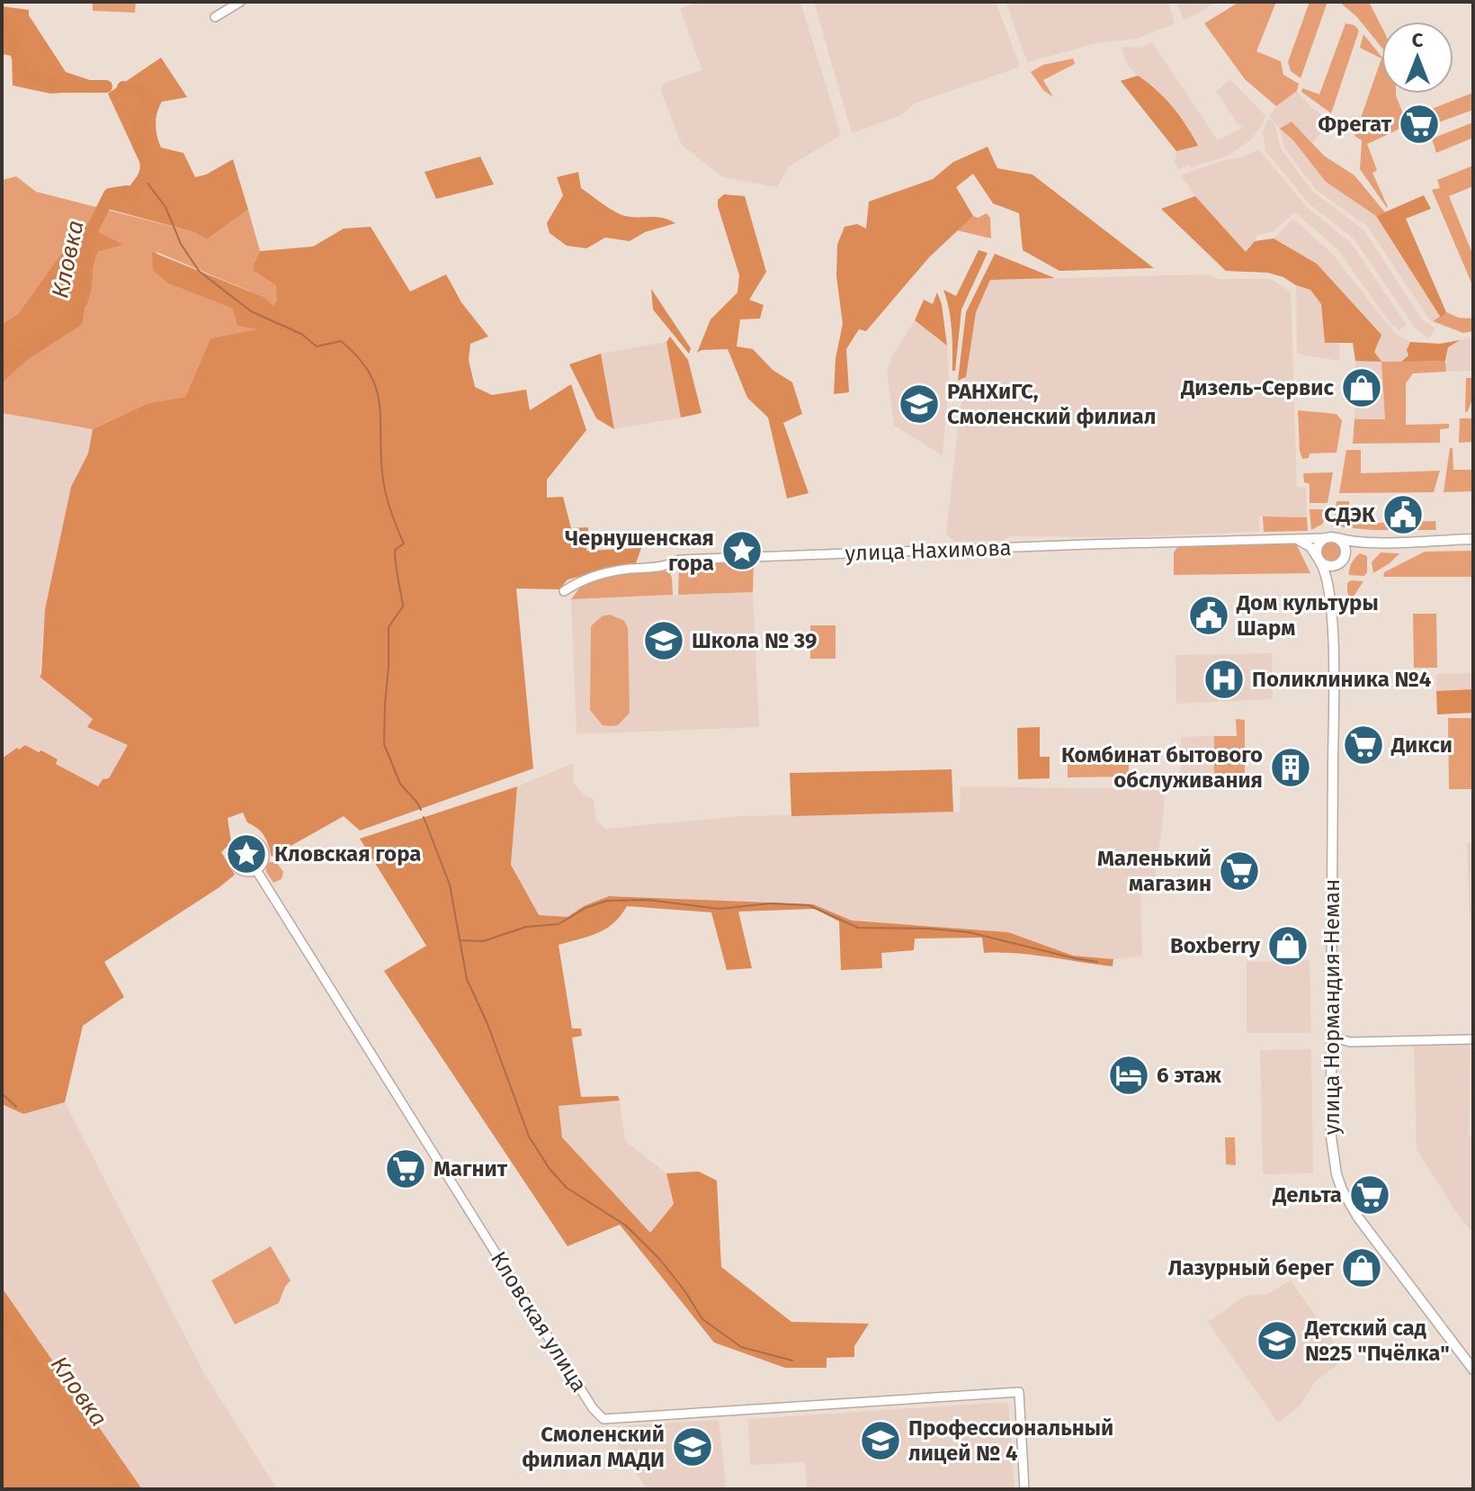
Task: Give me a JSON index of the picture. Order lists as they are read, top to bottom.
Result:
{
  "streets": {
    "main road": ["улица Нормандия-Неман"],
    "street": ["улица Нахимова", "Кловская улица"]
  },
  "water": ["Кловка"],
  "places": {
    "supermarket": [
      "Фрегат",
      "Дикси",
      "Маленький магазин",
      "Магнит",
      "Дельта"
    ],
    "shop": ["Дизель-Сервис", "Boxberry", "Лазурный берег"],
    "school or university": [
      "РАНХиГС, Смоленский филиал",
      "Школа № 39",
      "Детский сад №25 \"Пчёлка\"",
      "Профессиональный лицей № 4",
      "Смоленский филиал МАДИ"
    ],
    "public building": ["СДЭК", "Дом культуры Шарм"],
    "place": ["Чернушенская гора", "Кловская гора"],
    "hospital": ["Поликлиника №4"],
    "building": ["Комбинат бытового обслуживания"],
    "hotel": ["6 этаж"]
  },
  "north": "top"
}
